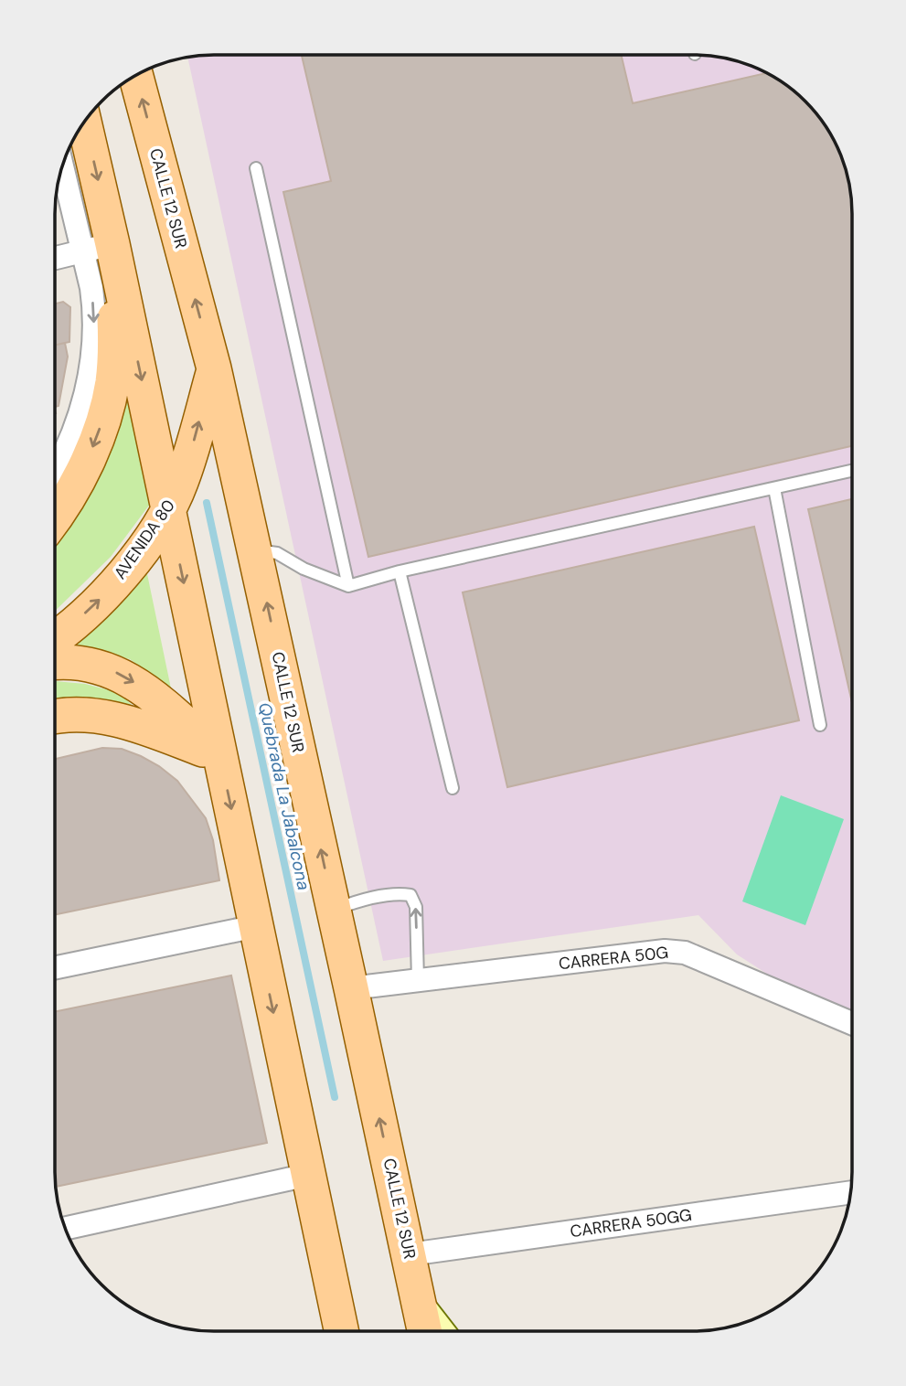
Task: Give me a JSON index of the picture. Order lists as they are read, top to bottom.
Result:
{
  "streets": {
    "main road": ["CALLE 12 SUR", "AVENIDA 80"],
    "street": ["CARRERA 50G", "CARRERA 50GG"]
  },
  "crossings": [
    ["CALLE 12 SUR", "AVENIDA 80"],
    ["CALLE 12 SUR", "CARRERA 50G"],
    ["CALLE 12 SUR", "CARRERA 50GG"]
  ],
  "one_way": ["AVENIDA 80"],
  "water": ["Quebrada La Jabalcona"]
}
